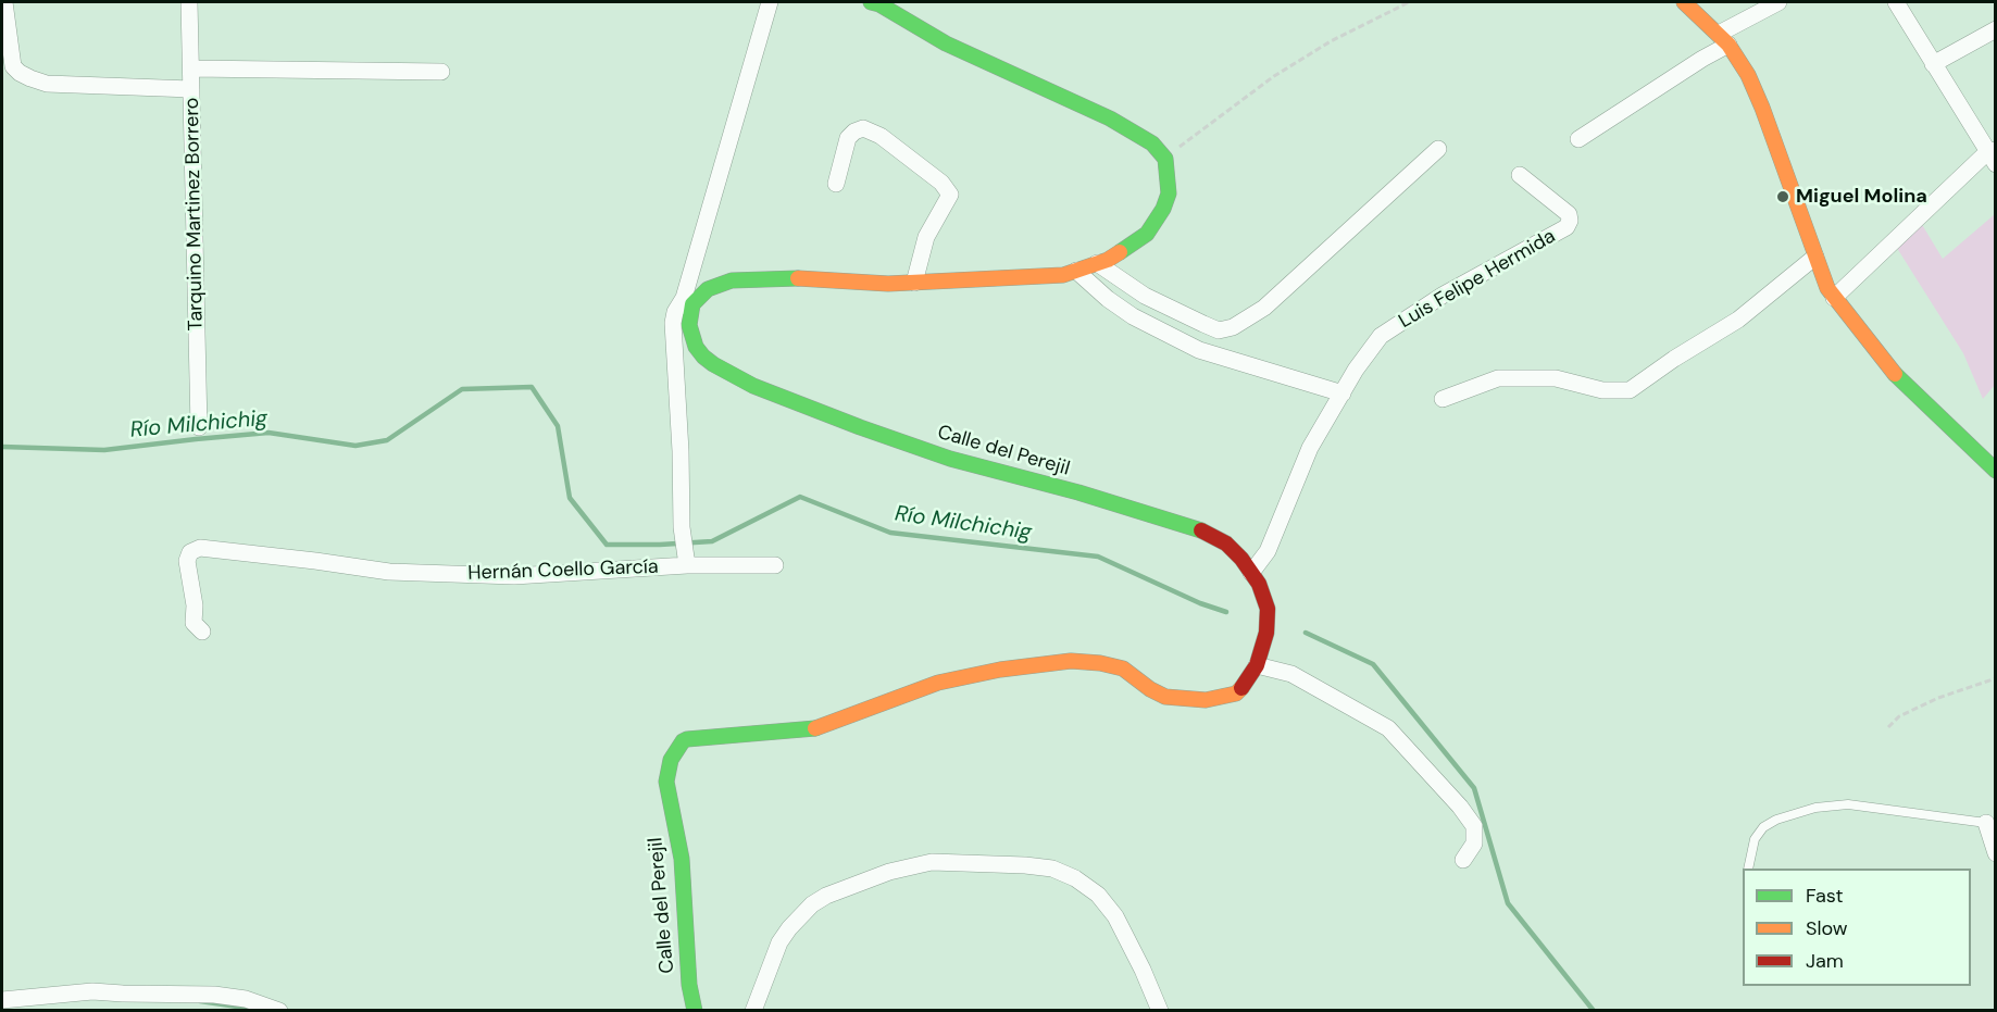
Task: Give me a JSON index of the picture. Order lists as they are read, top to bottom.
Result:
{
  "streets": {
    "street": [
      "Tarquino Martinez Borrero",
      "Luis Felipe Hermida",
      "Calle del Perejil",
      "Hernán Coello García"
    ]
  },
  "crossings": [
    ["Luis Felipe Hermida", "Calle del Perejil"],
    ["Calle del Perejil", "Hernán Coello García"]
  ],
  "water": ["Río Milchichig"],
  "places": ["Miguel Molina"],
  "legend": ["Fast", "Slow", "Jam"]
}
